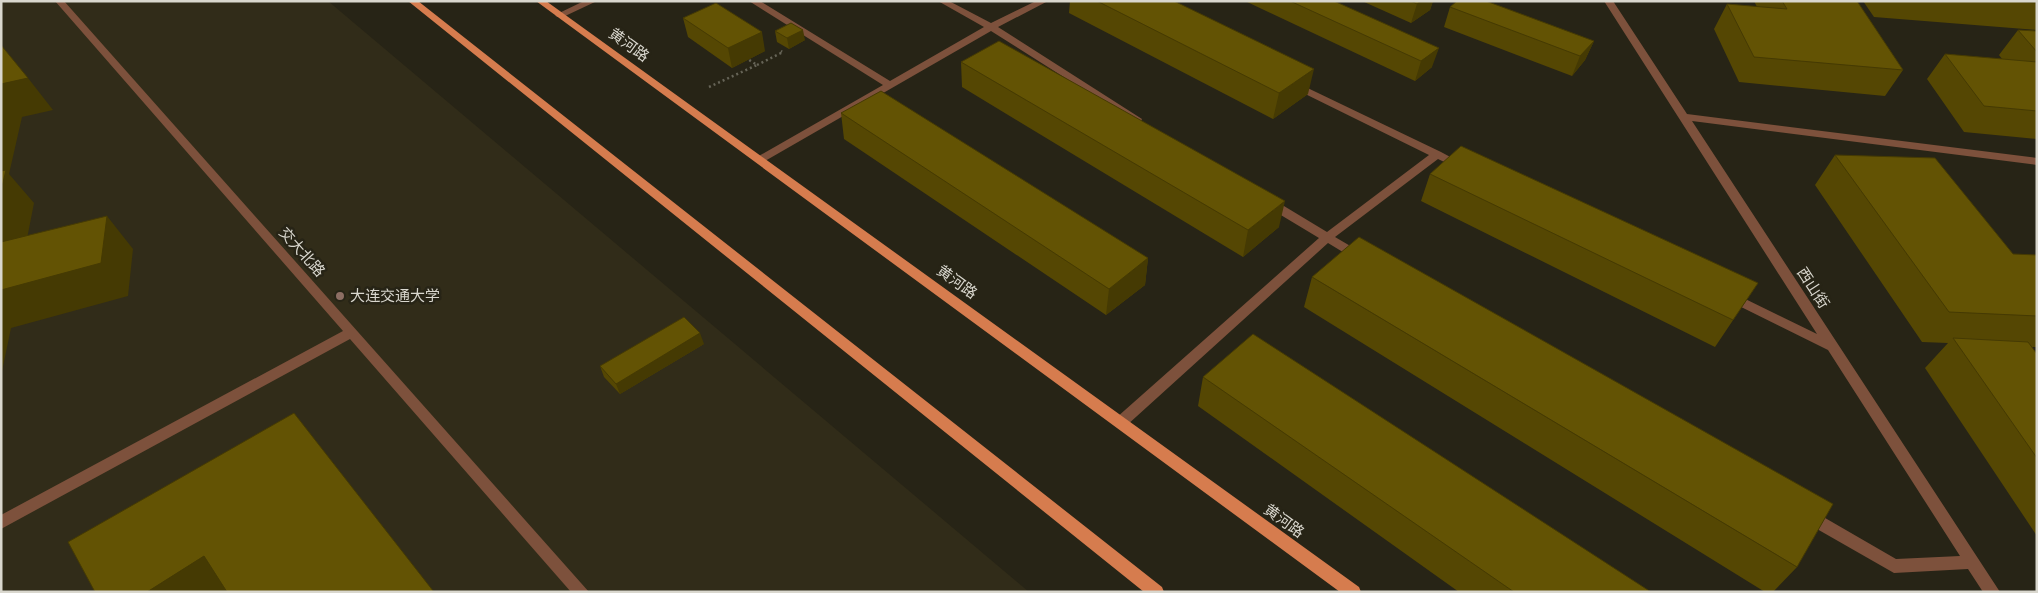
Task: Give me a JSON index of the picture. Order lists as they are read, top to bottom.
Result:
{
  "streets": {
    "main road": ["黄河路"],
    "street": ["交大北路", "西山街"]
  },
  "places": ["大连交通大学"]
}
